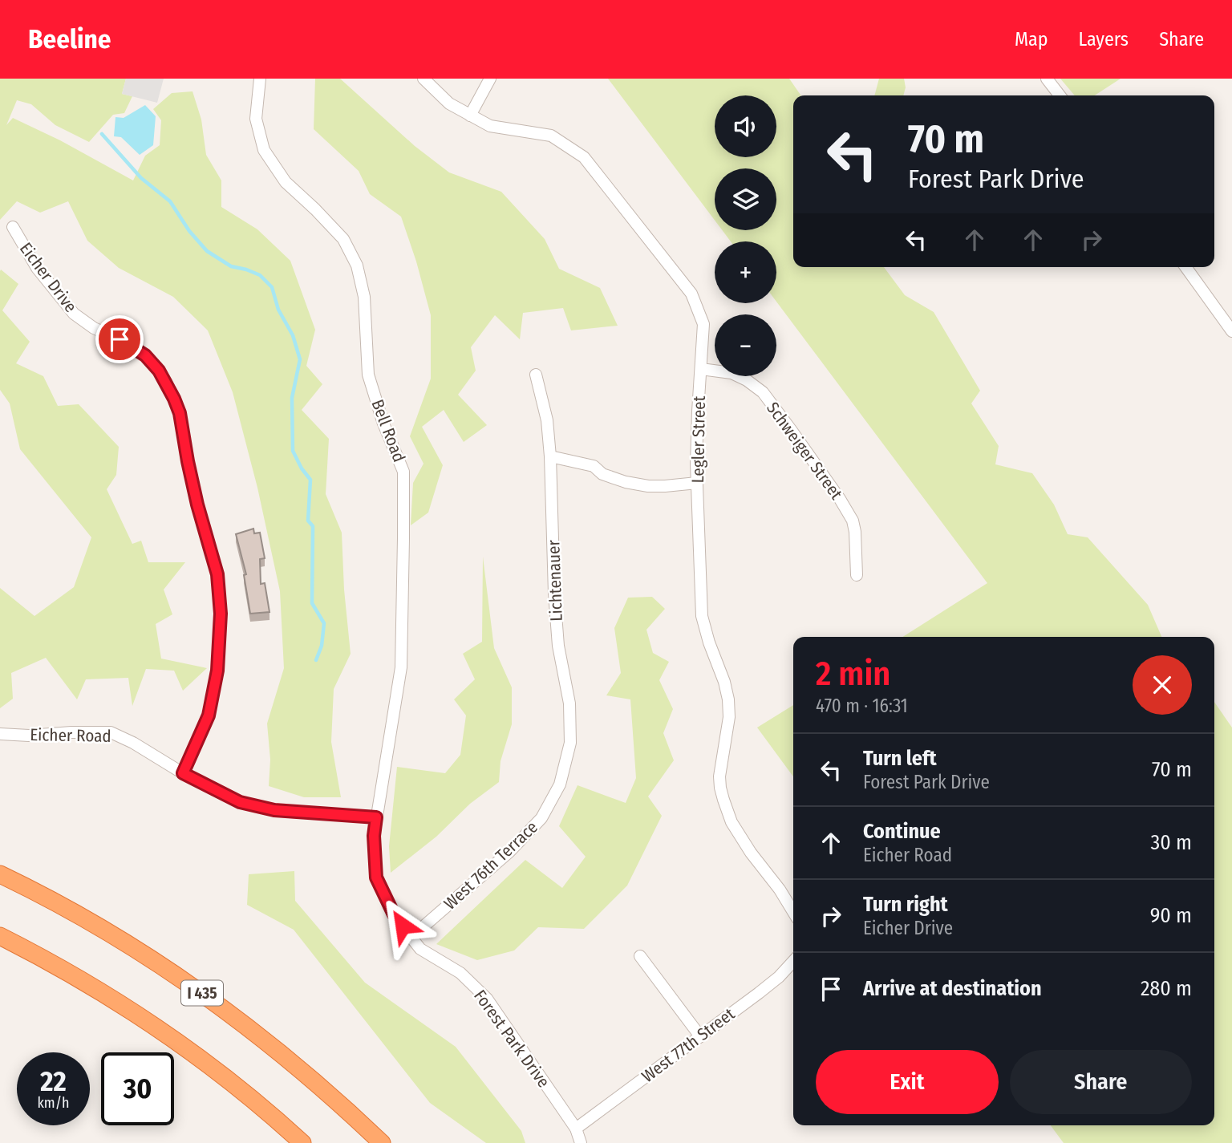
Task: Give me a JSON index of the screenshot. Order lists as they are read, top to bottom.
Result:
{
  "streets": {
    "highway": ["I 435"],
    "street": [
      "Eicher Drive",
      "Bell Road",
      "Legler Street",
      "Schweiger Street",
      "Lichtenauer",
      "Eicher Road",
      "West 76th Terrace",
      "Forest Park Drive",
      "West 77th Street"
    ]
  },
  "crossings": [
    ["Eicher Drive", "Eicher Road"],
    ["Bell Road", "Eicher Road"],
    ["Bell Road", "Forest Park Drive"],
    ["Legler Street", "Schweiger Street"],
    ["Lichtenauer", "West 76th Terrace"],
    ["Eicher Road", "Forest Park Drive"],
    ["West 76th Terrace", "Forest Park Drive"],
    ["Forest Park Drive", "West 77th Street"]
  ],
  "page": {
    "header": "Beeline",
    "nav": ["Map", "Layers", "Share"],
    "map_buttons": ["+", "−"],
    "turn": ["70 m", "Forest Park Drive"],
    "heading": ["2 min", "470 m · 16:31"],
    "list": [
      {
        "name": "Turn left",
        "note": "Forest Park Drive",
        "value": "70 m"
      },
      {
        "name": "Continue",
        "note": "Eicher Road",
        "value": "30 m"
      },
      {
        "name": "Turn right",
        "note": "Eicher Drive",
        "value": "90 m"
      },
      {
        "name": "Arrive at destination",
        "value": "280 m"
      }
    ],
    "buttons": ["Exit", "Share"],
    "speed": "22 km/h",
    "limit": "30"
  }
}
